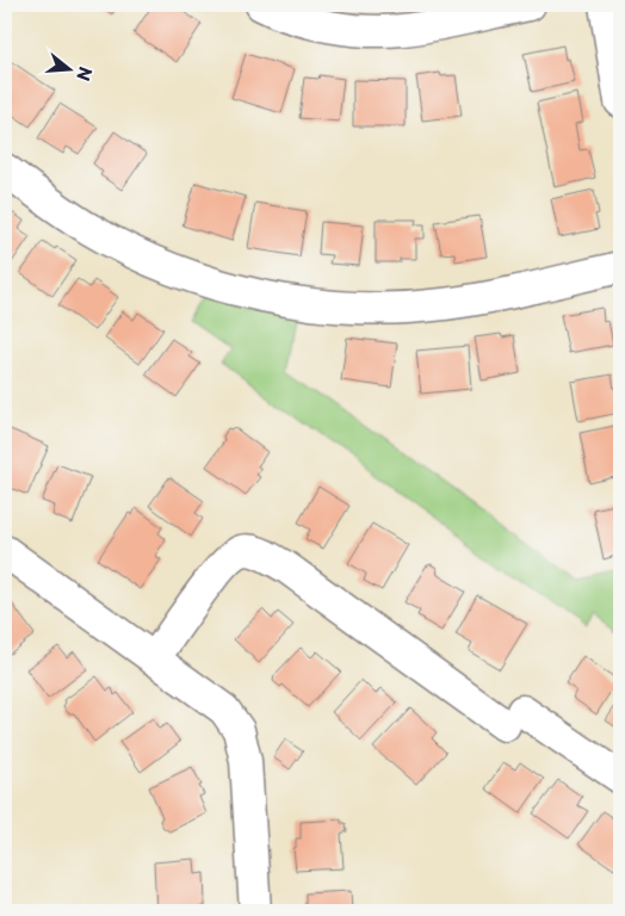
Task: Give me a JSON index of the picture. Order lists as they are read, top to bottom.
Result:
{
  "north": "right"
}
